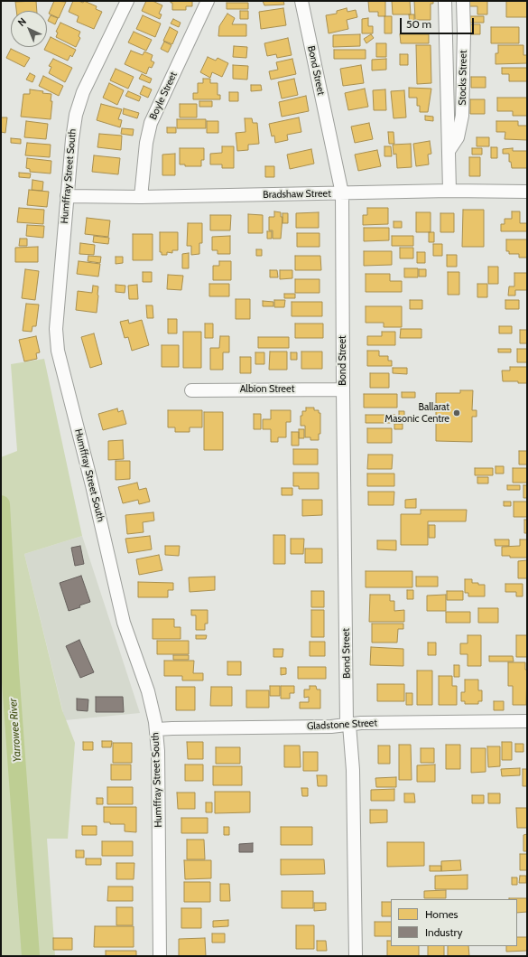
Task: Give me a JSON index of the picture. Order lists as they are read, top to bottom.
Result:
{
  "streets": {
    "street": [
      "Bond Street",
      "Stocks Street",
      "Boyle Street",
      "Humffray Street South",
      "Bradshaw Street",
      "Albion Street",
      "Gladstone Street"
    ]
  },
  "crossings": [
    ["Bond Street", "Bradshaw Street"],
    ["Bond Street", "Albion Street"],
    ["Bond Street", "Gladstone Street"],
    ["Stocks Street", "Bradshaw Street"],
    ["Boyle Street", "Bradshaw Street"],
    ["Humffray Street South", "Bradshaw Street"],
    ["Humffray Street South", "Gladstone Street"]
  ],
  "water": ["Yarrowee River"],
  "places": ["Ballarat Masonic Centre"],
  "legend": ["Homes", "Industry"],
  "scale_bar": "50 m",
  "north": "top left"
}
